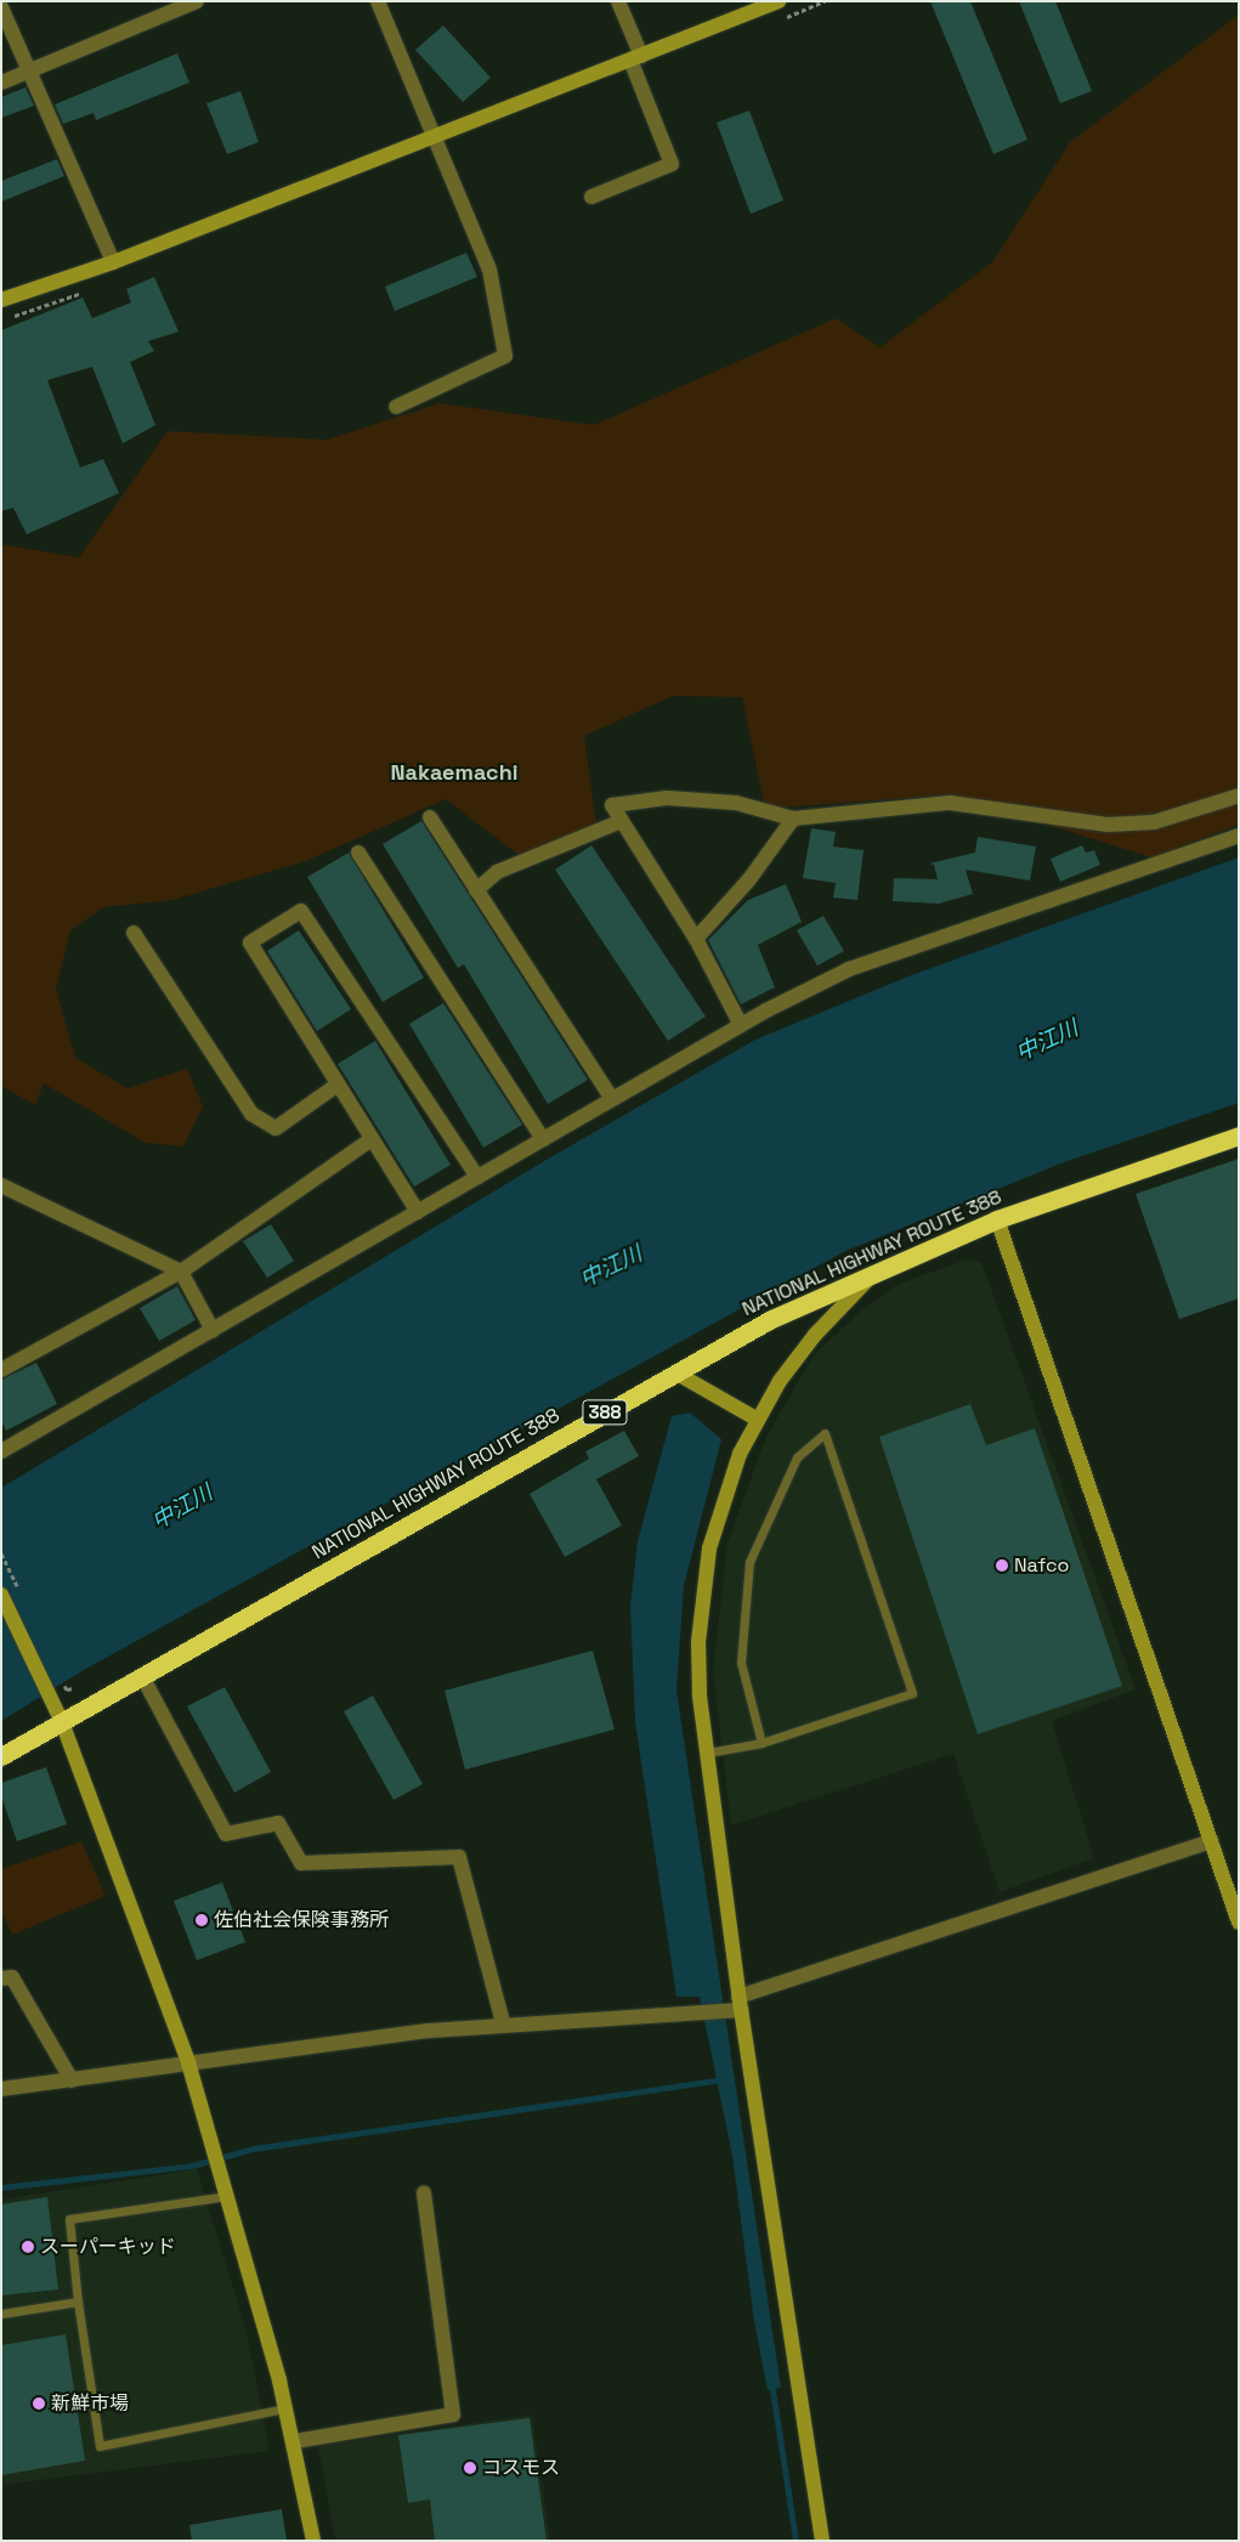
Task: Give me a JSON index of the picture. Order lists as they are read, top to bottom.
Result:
{
  "streets": {
    "highway": ["NATIONAL HIGHWAY ROUTE 388", "388"]
  },
  "districts": ["Nakaemachi"],
  "water": ["中江川"],
  "places": [
    "Nafco",
    "佐伯社会保険事務所",
    "スーパーキッド",
    "新鮮市場",
    "コスモス"
  ]
}
